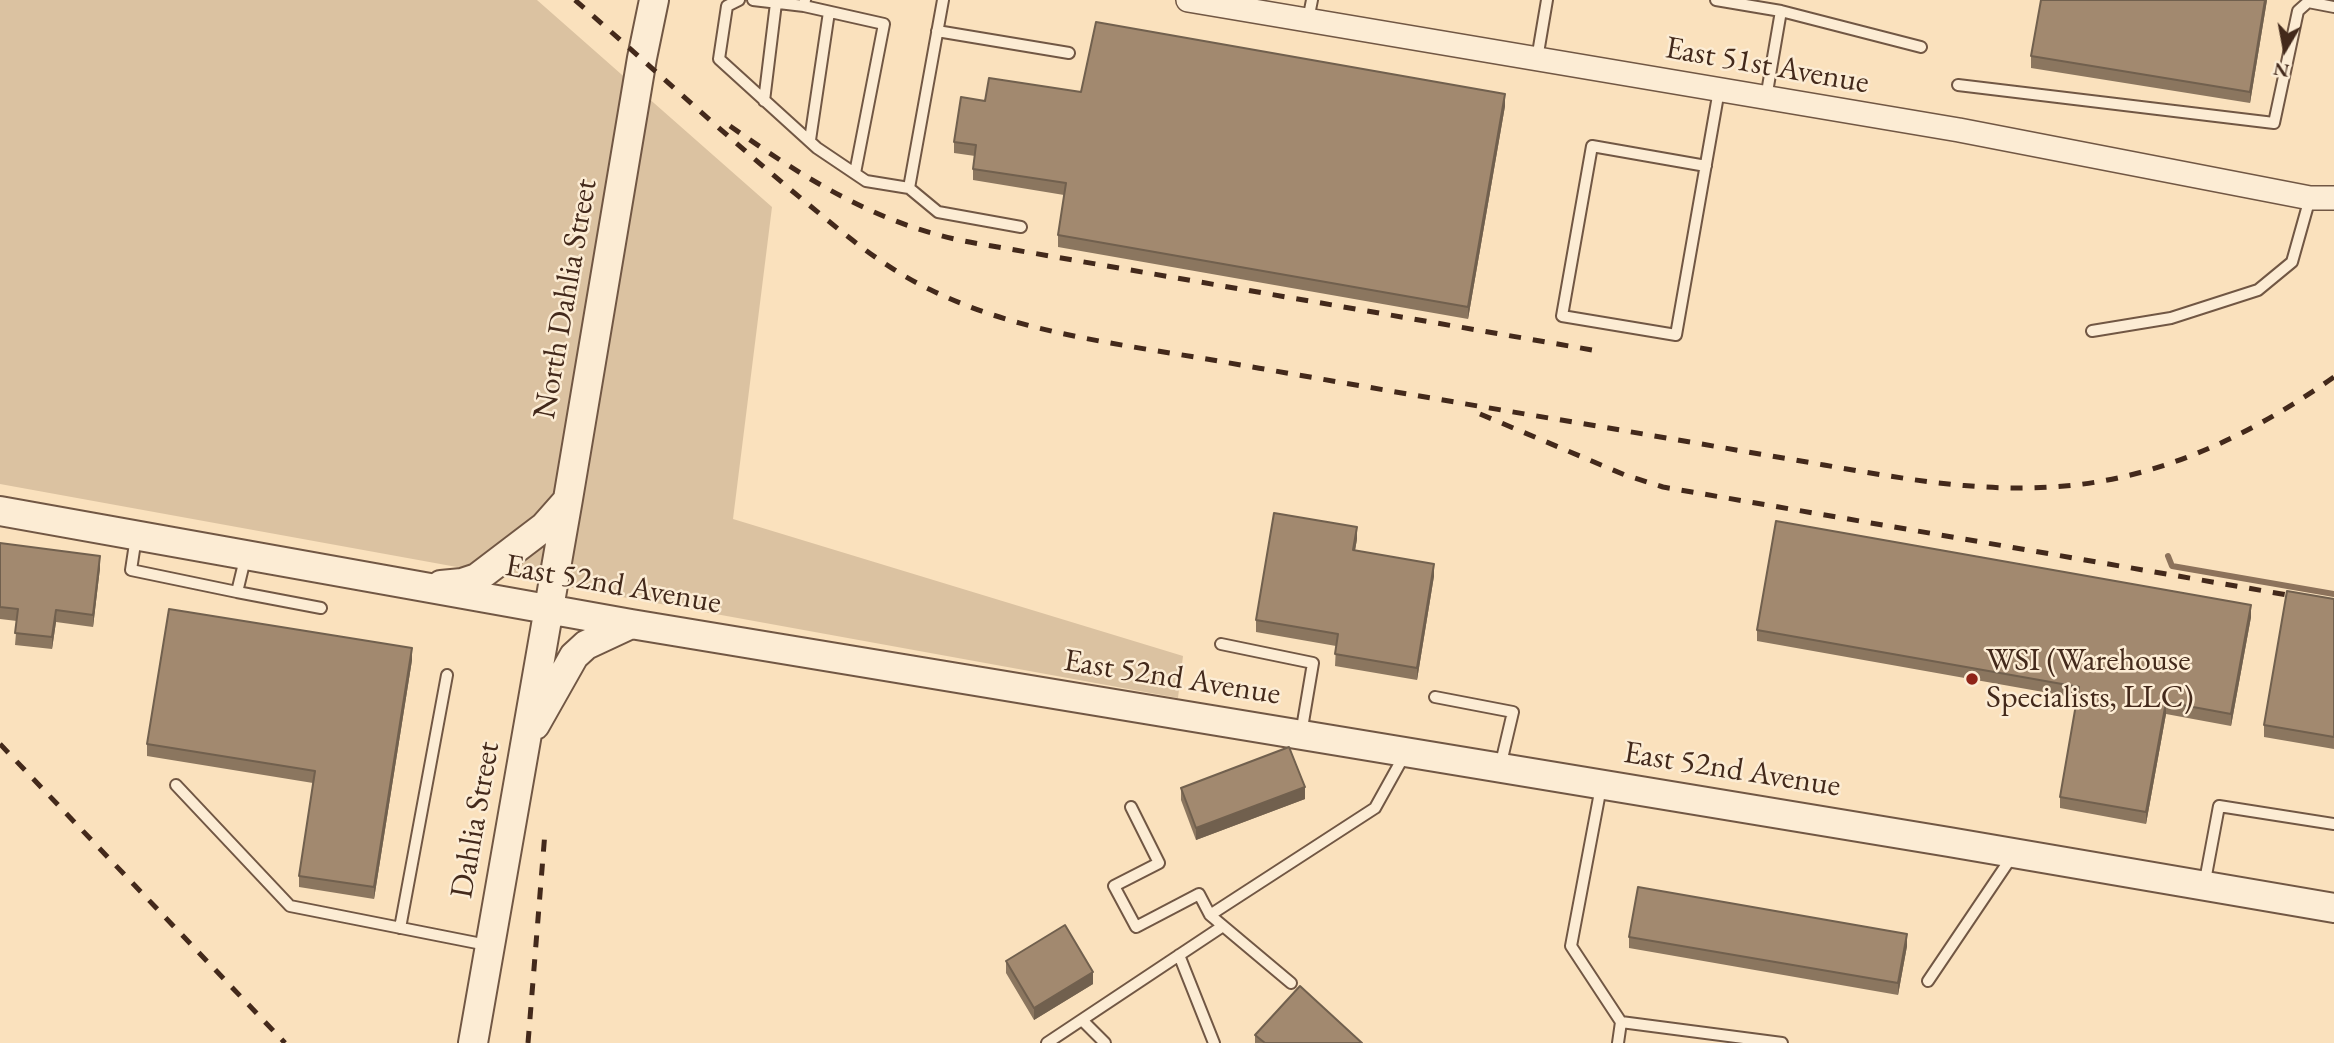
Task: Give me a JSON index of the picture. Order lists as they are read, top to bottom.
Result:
{
  "streets": {
    "street": [
      "East 51st Avenue",
      "North Dahlia Street",
      "East 52nd Avenue",
      "Dahlia Street"
    ]
  },
  "crossings": [
    ["North Dahlia Street", "East 52nd Avenue"],
    ["North Dahlia Street", "Dahlia Street"],
    ["East 52nd Avenue", "Dahlia Street"]
  ],
  "places": ["WSI (Warehouse Specialists, LLC)"],
  "north": "bottom"
}
